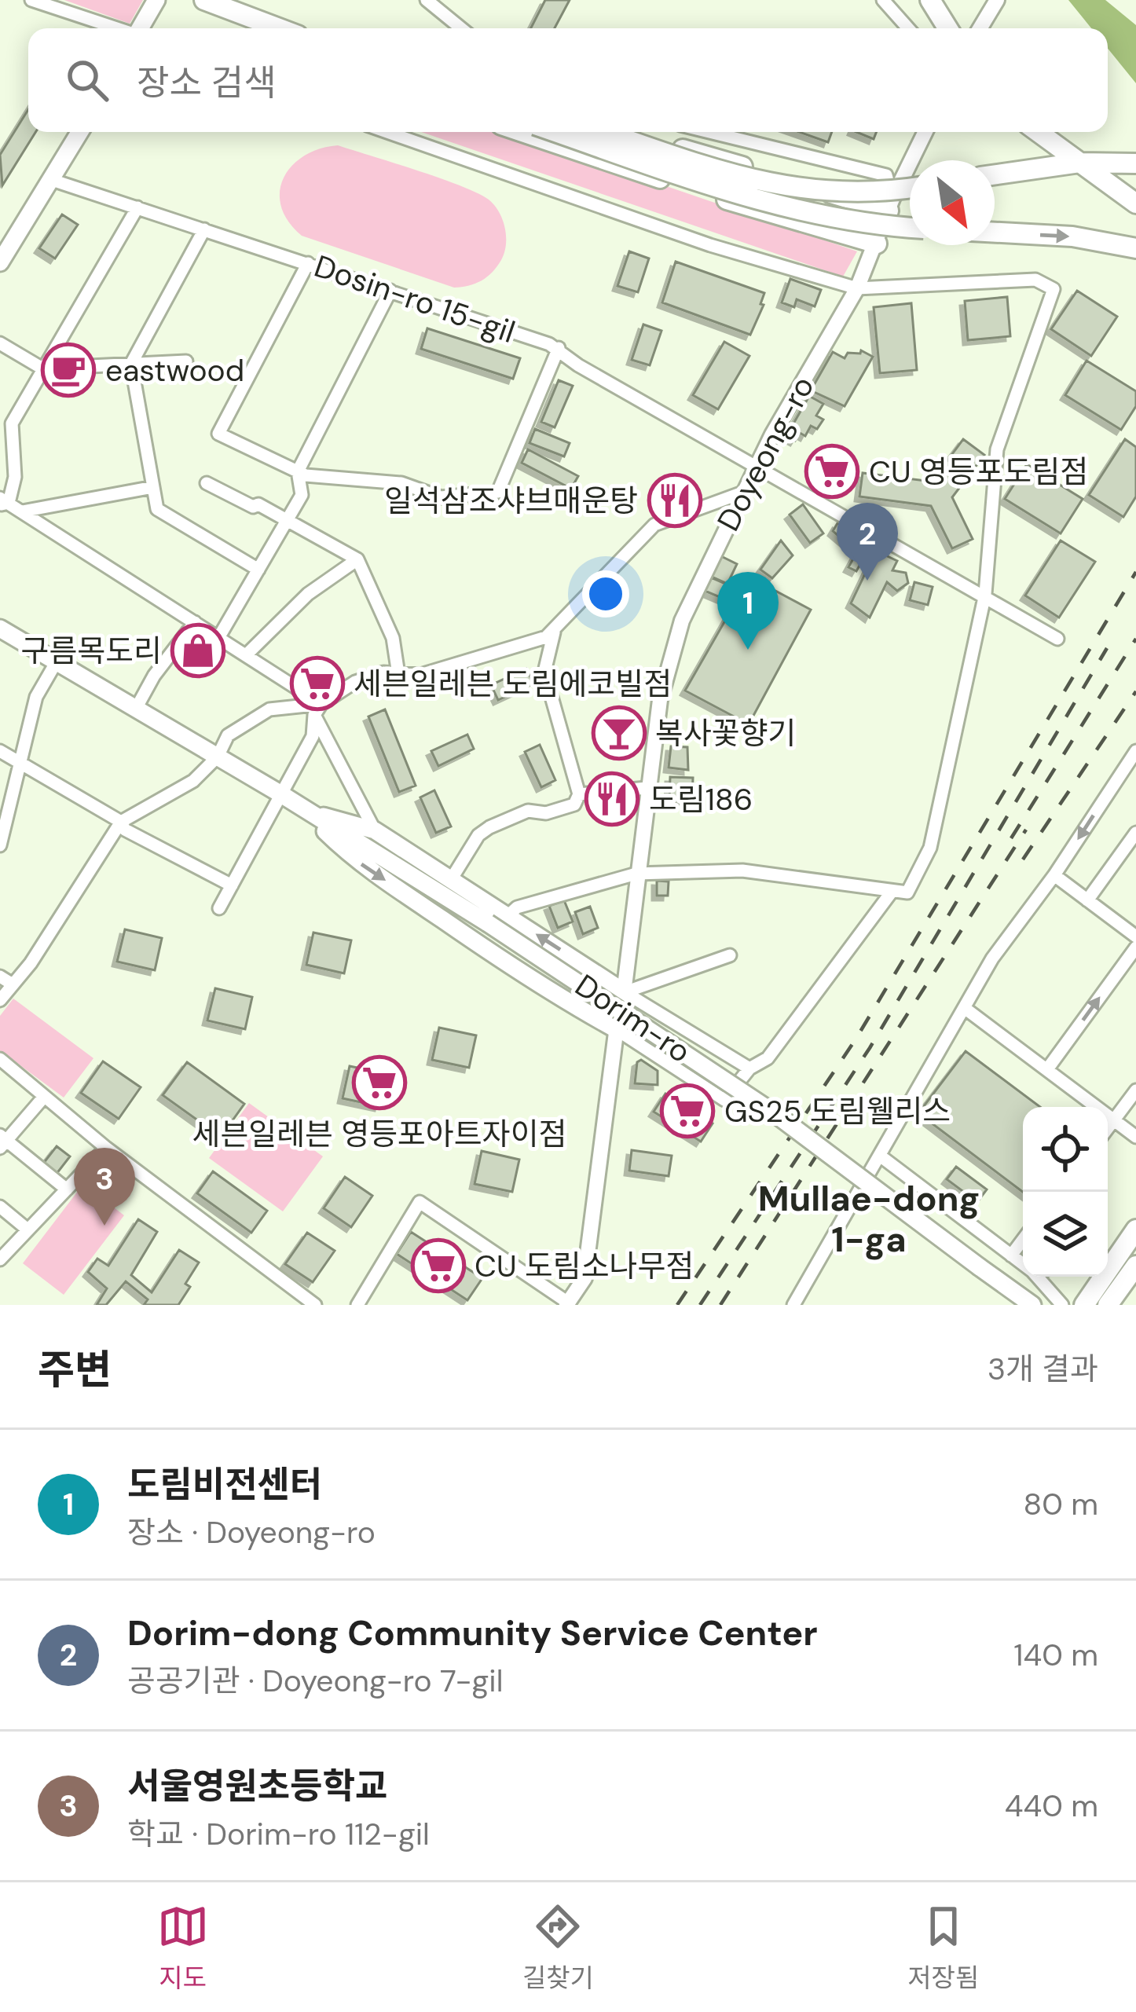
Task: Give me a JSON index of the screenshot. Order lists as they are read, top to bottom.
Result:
{
  "streets": {
    "main road": ["Dorim-ro"],
    "street": ["Dosin-ro 15-gil", "Doyeong-ro"]
  },
  "crossings": [
    ["Dosin-ro 15-gil", "Doyeong-ro"]
  ],
  "districts": ["Mullae-dong 1-ga"],
  "places": {
    "cafe": ["eastwood"],
    "supermarket": [
      "CU 영등포도림점",
      "세븐일레븐 도림에코빌점",
      "세븐일레븐 영등포아트자이점",
      "GS25 도림웰리스",
      "CU 도림소나무점"
    ],
    "restaurant": ["일석삼조샤브매운탕", "도림186"],
    "shop": ["구름목도리"],
    "bar": ["복사꽃향기"]
  },
  "north": "bottom right",
  "page": {
    "search": "장소 검색",
    "pins": ["2", "1", "3"],
    "heading": ["주변", "3개 결과"],
    "list": [
      {
        "mark": "1",
        "name": "도림비전센터",
        "note": "장소 · Doyeong-ro",
        "value": "80 m"
      },
      {
        "mark": "2",
        "name": "Dorim-dong Community Service Center",
        "note": "공공기관 · Doyeong-ro 7-gil",
        "value": "140 m"
      },
      {
        "mark": "3",
        "name": "서울영원초등학교",
        "note": "학교 · Dorim-ro 112-gil",
        "value": "440 m"
      }
    ],
    "nav": ["지도", "길찾기", "저장됨"]
  }
}
